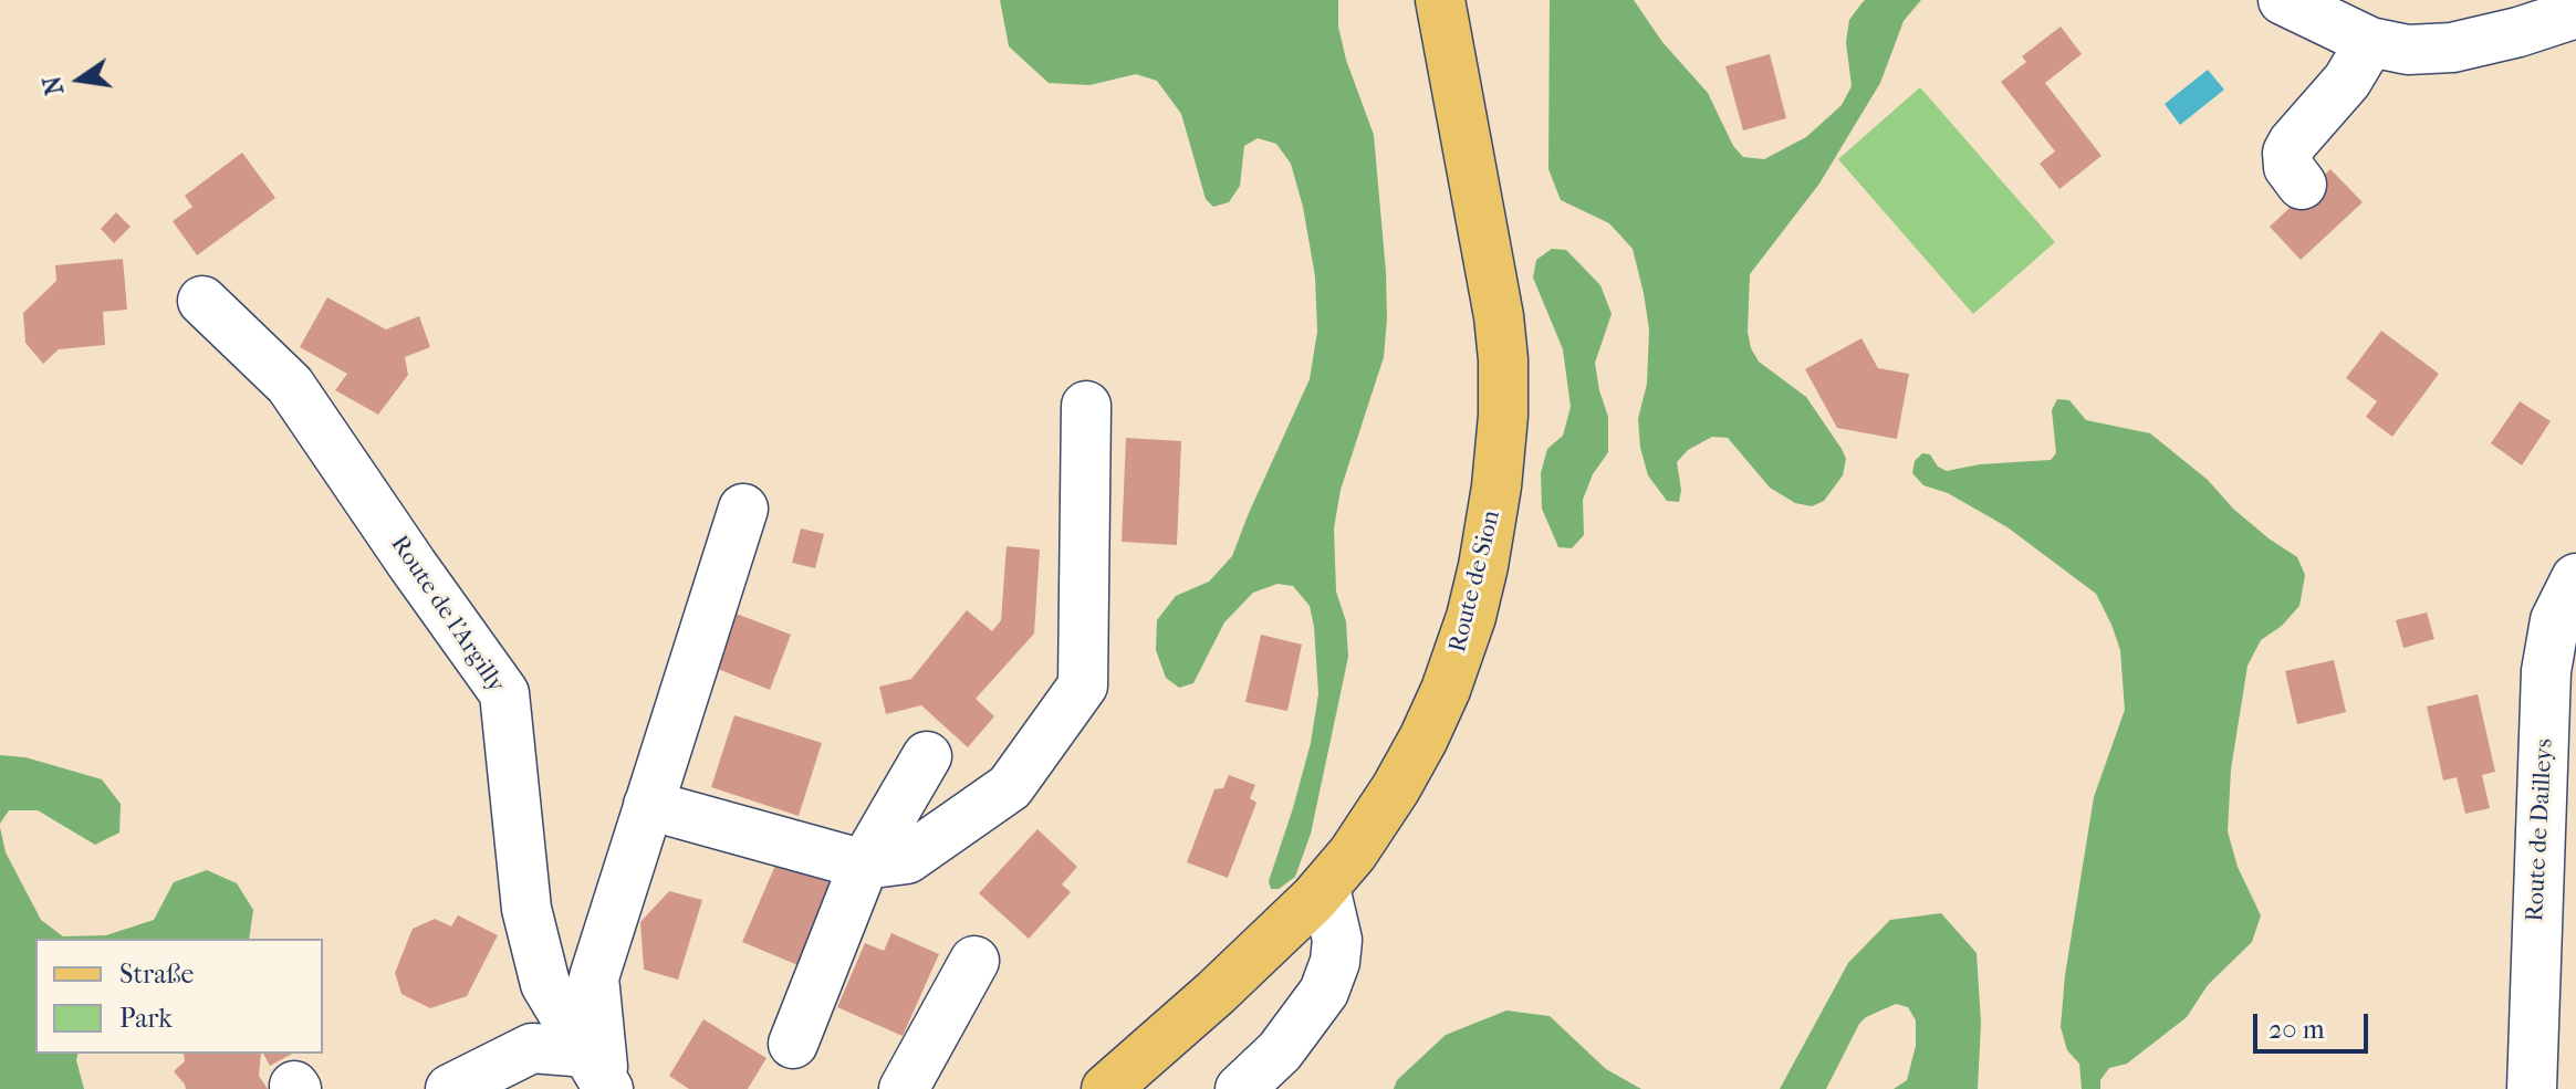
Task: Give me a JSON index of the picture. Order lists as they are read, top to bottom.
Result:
{
  "streets": {
    "main road": ["Route de Sion"],
    "street": ["Route de l'Argilly", "Route de Dailleys"]
  },
  "legend": ["Straße", "Park"],
  "scale_bar": "20 m",
  "north": "left"
}
